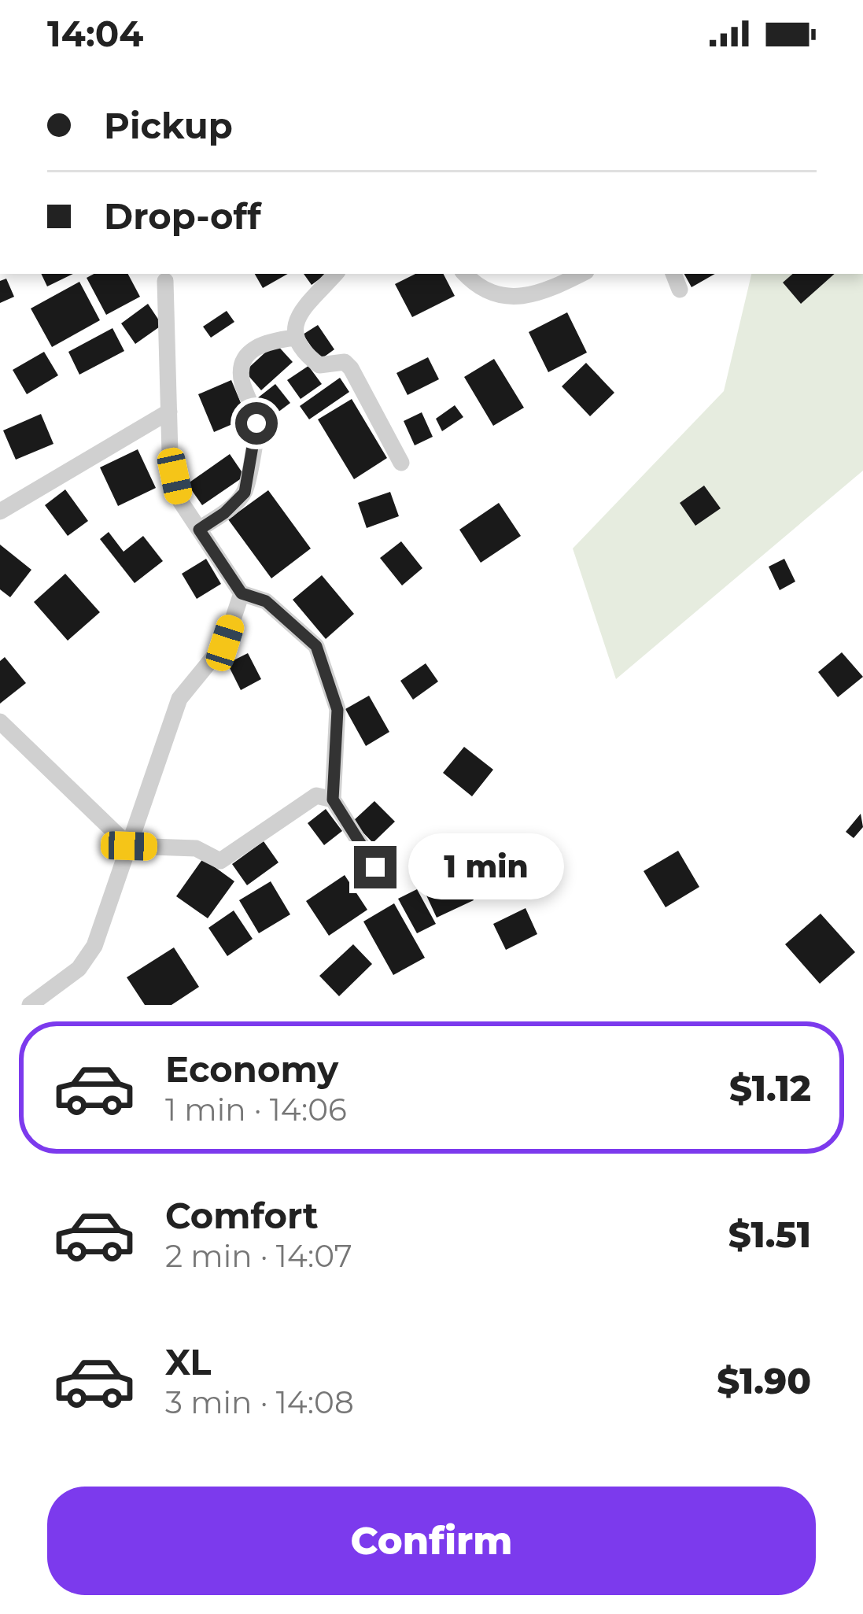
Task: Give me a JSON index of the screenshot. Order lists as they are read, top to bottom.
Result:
{
  "page": {
    "status": "14:04",
    "banner": ["Pickup", "Drop-off"],
    "bubble": "1 min",
    "list": [
      {
        "name": "Economy",
        "note": "1 min · 14:06",
        "value": "$1.12"
      },
      {
        "name": "Comfort",
        "note": "2 min · 14:07",
        "value": "$1.51"
      },
      {
        "name": "XL",
        "note": "3 min · 14:08",
        "value": "$1.90"
      }
    ],
    "buttons": "Confirm"
  }
}
